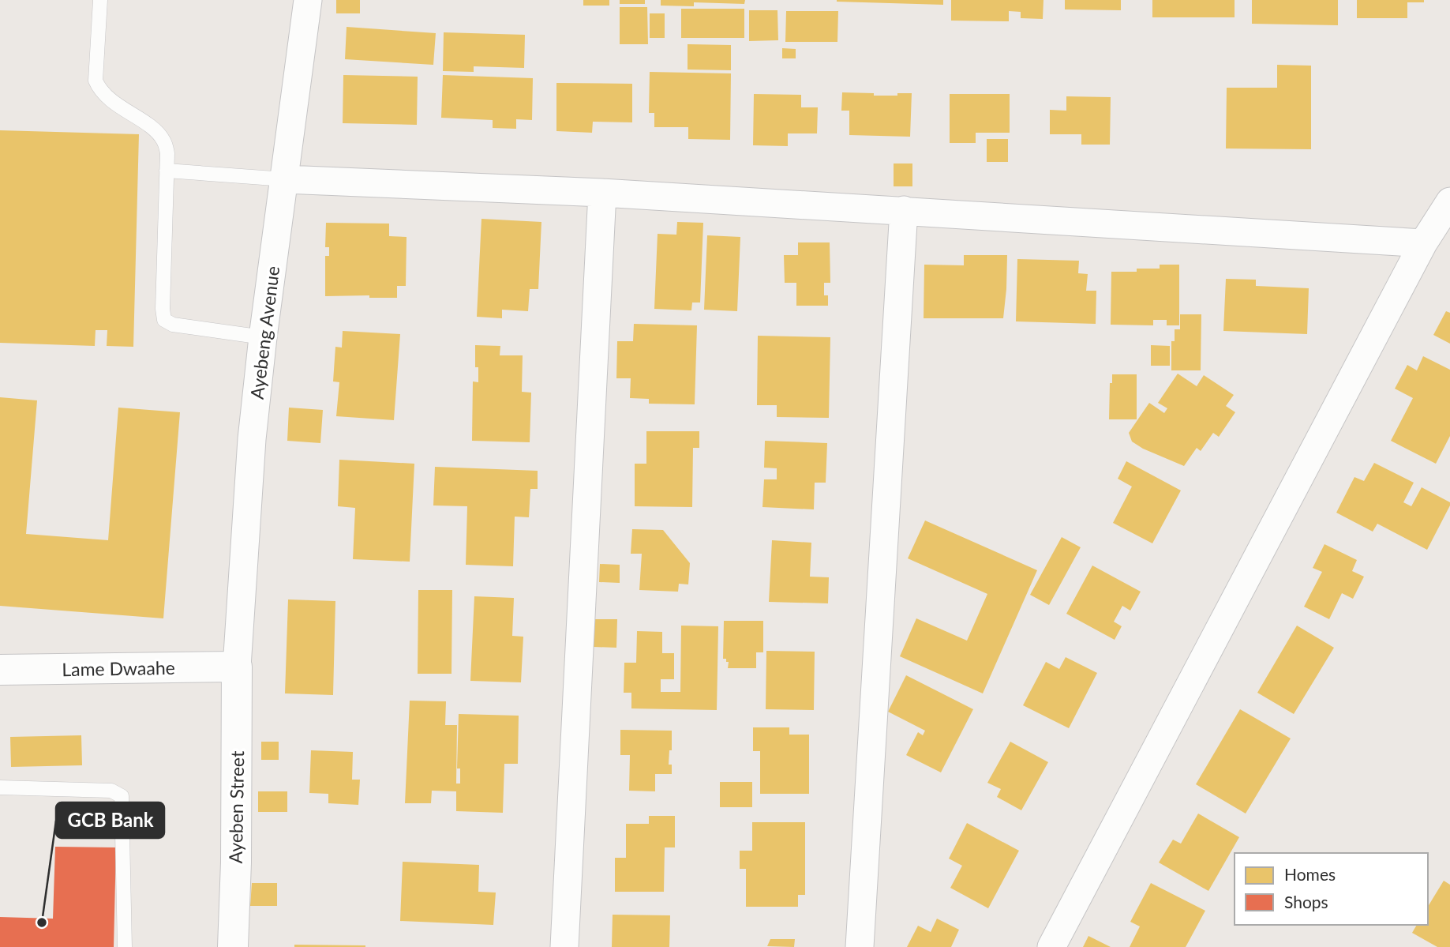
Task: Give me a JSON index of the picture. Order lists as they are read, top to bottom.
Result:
{
  "streets": {
    "street": ["Ayebeng Avenue", "Lame Dwaahe", "Ayeben Street"]
  },
  "crossings": [
    ["Ayebeng Avenue", "Lame Dwaahe"],
    ["Ayebeng Avenue", "Ayeben Street"],
    ["Lame Dwaahe", "Ayeben Street"]
  ],
  "places": ["GCB Bank"],
  "legend": ["Homes", "Shops"]
}
